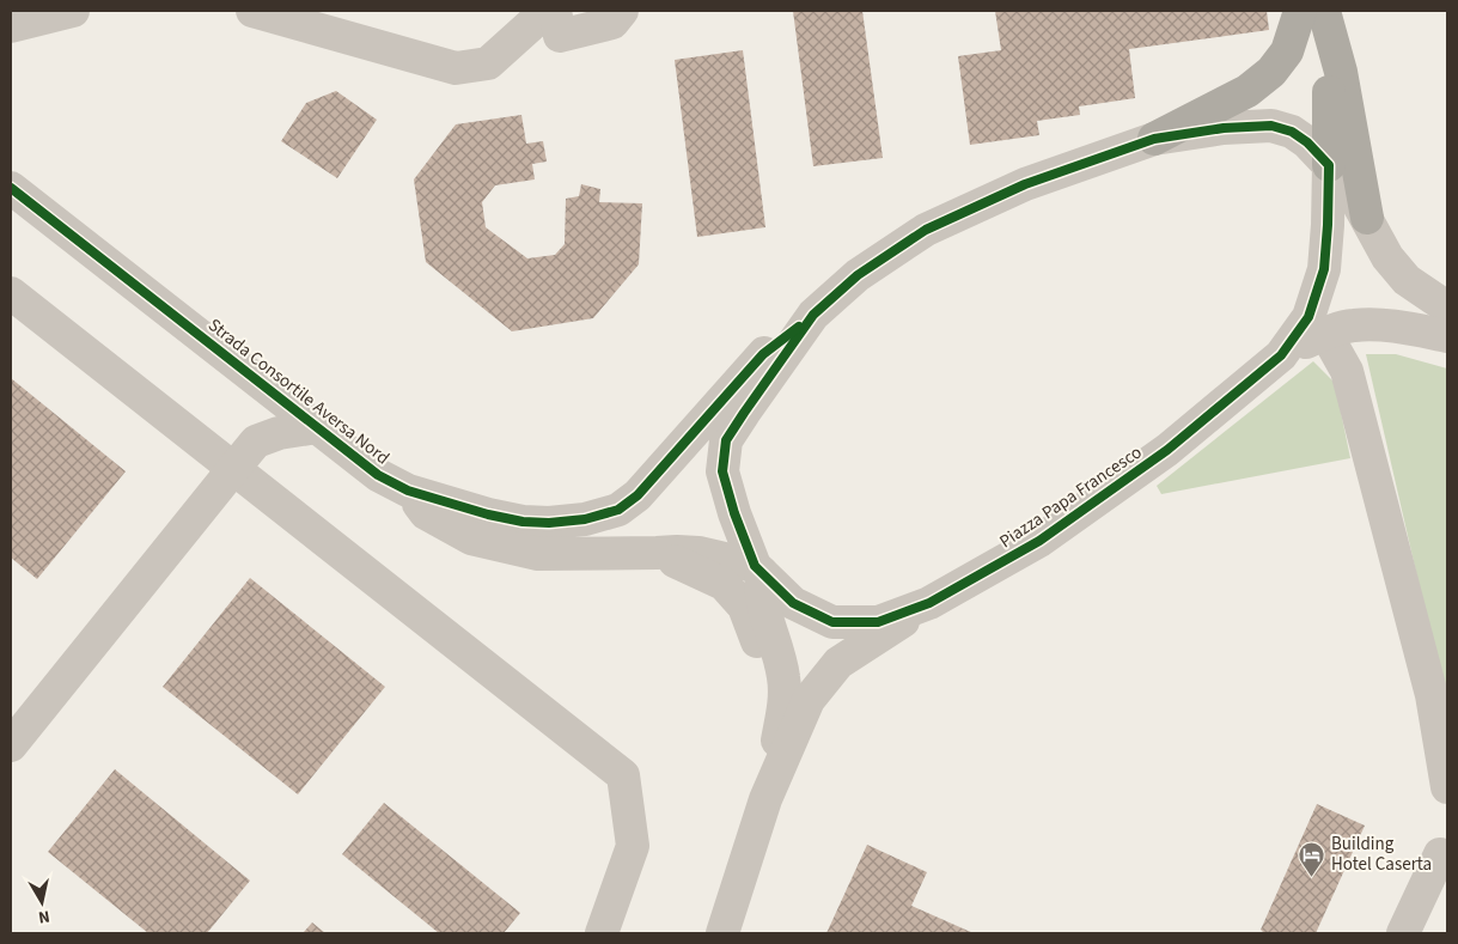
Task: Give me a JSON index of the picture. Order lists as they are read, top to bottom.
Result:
{
  "streets": {
    "street": ["Strada Consortile Aversa Nord", "Piazza Papa Francesco"]
  },
  "crossings": [
    ["Strada Consortile Aversa Nord", "Piazza Papa Francesco"]
  ],
  "places": {
    "hotel": ["Building Hotel Caserta"]
  },
  "north": "bottom"
}
